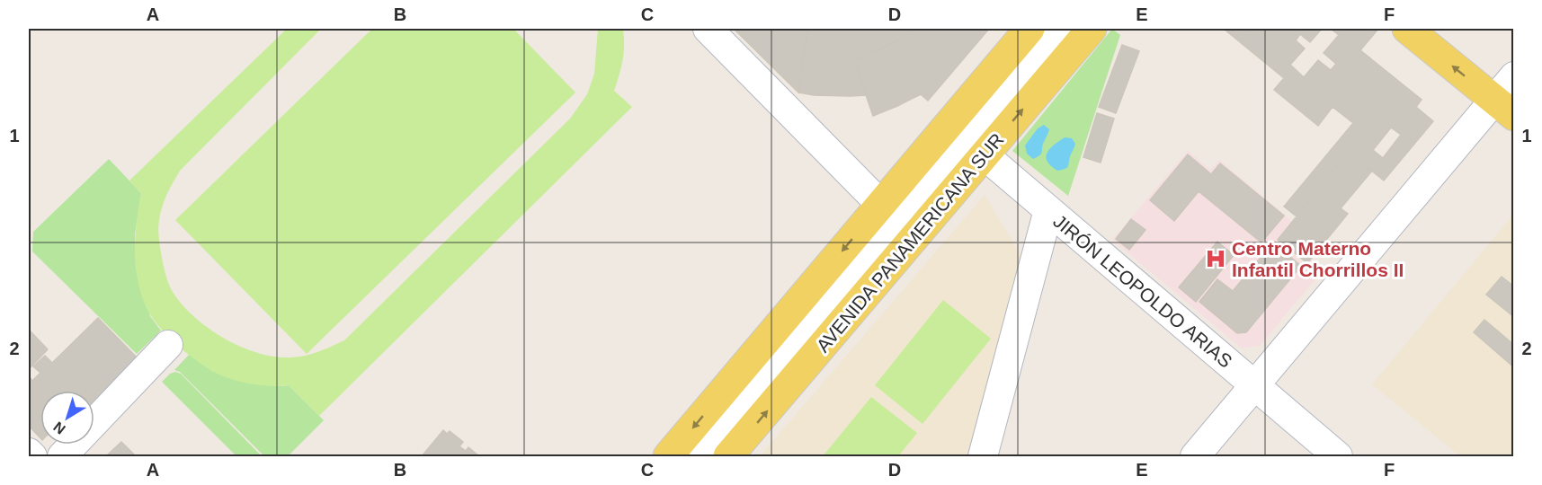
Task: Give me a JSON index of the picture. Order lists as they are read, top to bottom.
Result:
{
  "streets": {
    "main road": ["AVENIDA PANAMERICANA SUR"],
    "street": ["JIRÓN LEOPOLDO ARIAS"]
  },
  "crossings": [
    ["AVENIDA PANAMERICANA SUR", "JIRÓN LEOPOLDO ARIAS"]
  ],
  "places": {
    "hospital": ["Centro Materno Infantil Chorrillos II"]
  },
  "north": "bottom left",
  "grid": {
    "columns": [
      "A",
      "B",
      "C",
      "D",
      "E",
      "F"
    ],
    "rows": ["1", "2"]
  }
}
